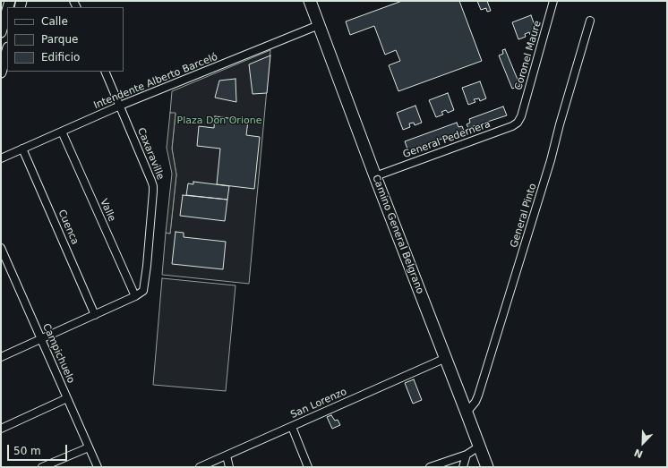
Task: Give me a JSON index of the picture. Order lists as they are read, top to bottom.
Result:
{
  "streets": {
    "main road": ["Camino General Belgrano"],
    "street": [
      "Coronel Maure",
      "Intendente Alberto Barceló",
      "General Pedernera",
      "Caxaraville",
      "Valle",
      "General Pinto",
      "Cuenca",
      "Campichuelo",
      "San Lorenzo"
    ]
  },
  "crossings": [
    ["Coronel Maure", "General Pedernera"],
    ["Intendente Alberto Barceló", "Caxaraville"],
    ["Intendente Alberto Barceló", "Valle"],
    ["Intendente Alberto Barceló", "Cuenca"],
    ["Intendente Alberto Barceló", "Camino General Belgrano"],
    ["General Pedernera", "Camino General Belgrano"],
    ["Caxaraville", "Valle"],
    ["General Pinto", "Camino General Belgrano"],
    ["Camino General Belgrano", "San Lorenzo"]
  ],
  "parks": ["Plaza Don Orione"],
  "legend": ["Calle", "Parque", "Edificio"],
  "scale_bar": "50 m",
  "north": "bottom left"
}
